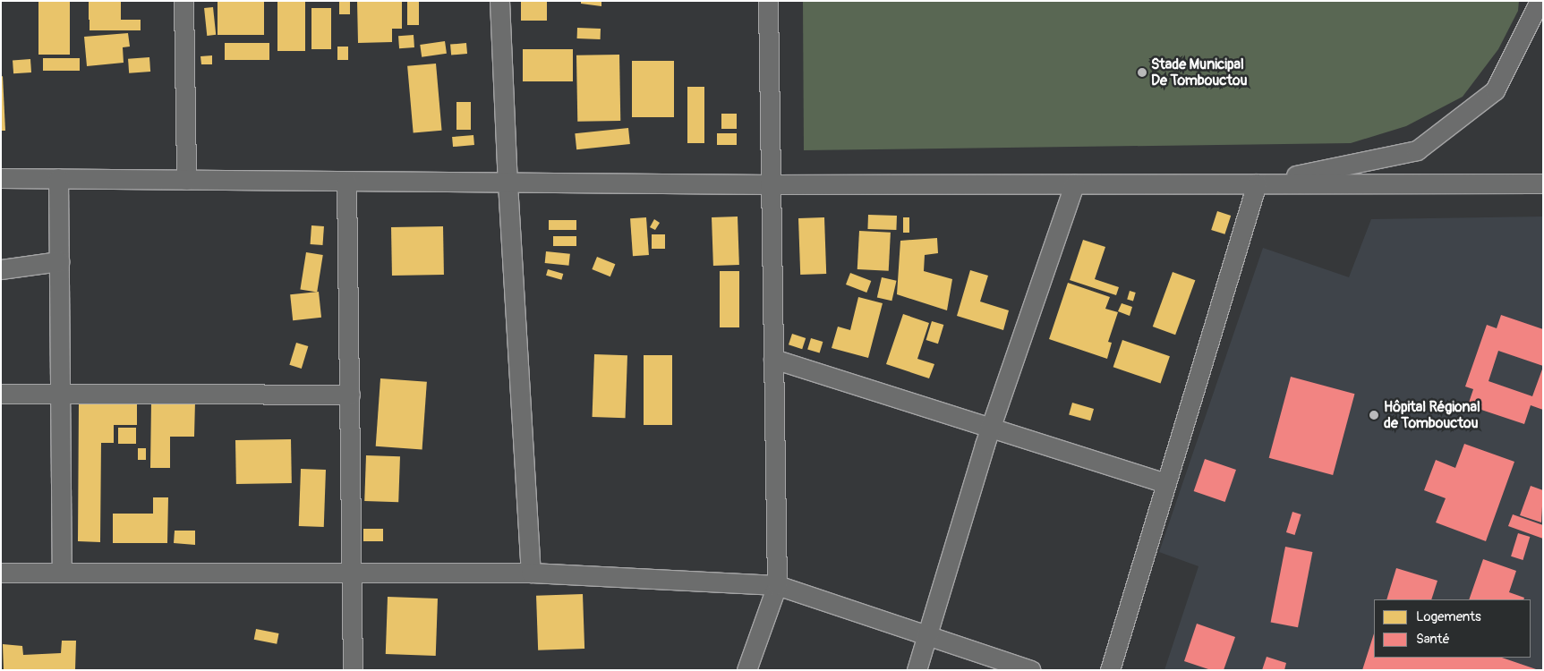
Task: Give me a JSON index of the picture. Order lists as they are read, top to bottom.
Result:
{
  "places": ["Stade Municipal De Tombouctou", "Hôpital Régional de Tombouctou"],
  "legend": ["Logements", "Santé"]
}
